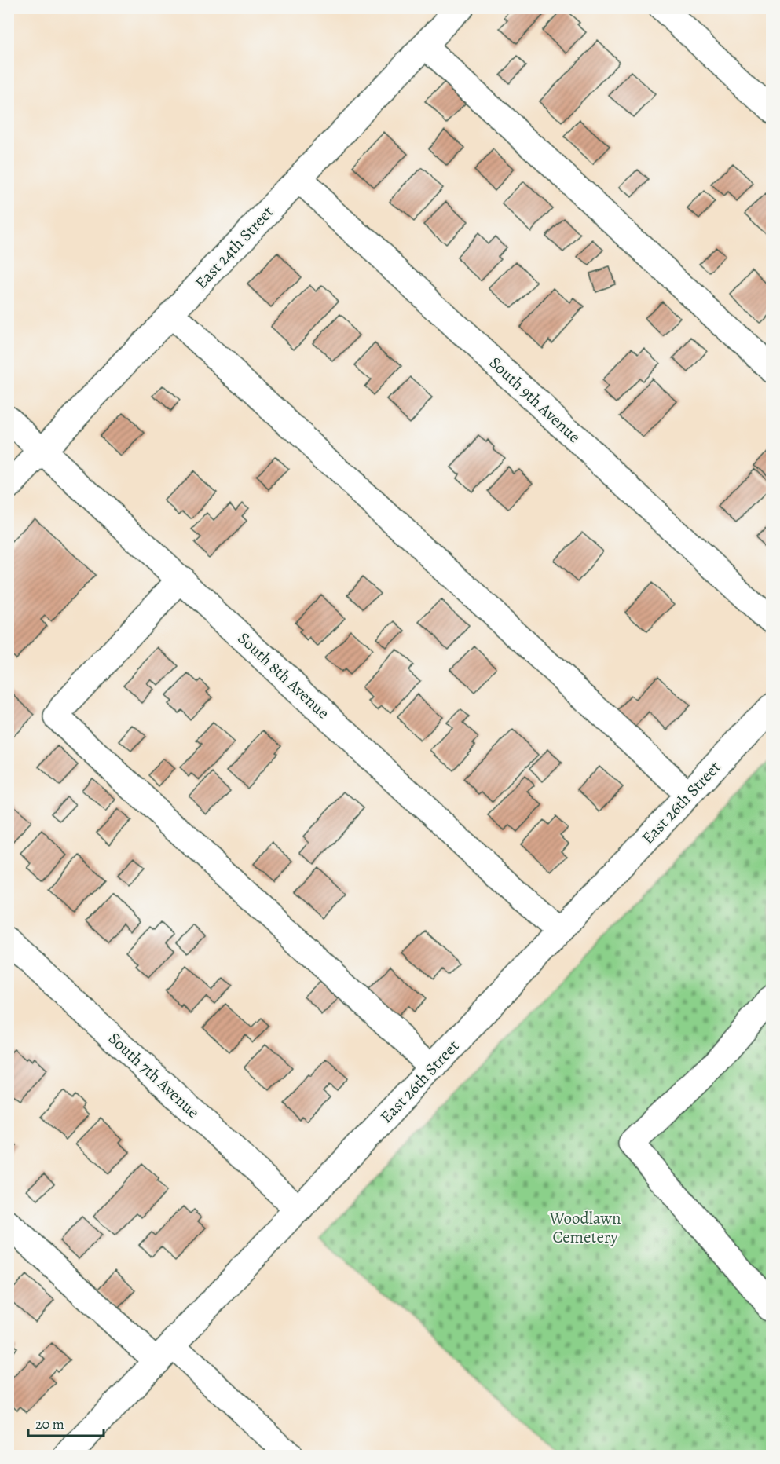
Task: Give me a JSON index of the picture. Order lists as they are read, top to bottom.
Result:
{
  "streets": {
    "street": [
      "East 24th Street",
      "South 9th Avenue",
      "South 8th Avenue",
      "East 26th Street",
      "South 7th Avenue"
    ]
  },
  "crossings": [
    ["East 24th Street", "South 9th Avenue"],
    ["East 24th Street", "South 8th Avenue"],
    ["South 8th Avenue", "East 26th Street"],
    ["East 26th Street", "South 7th Avenue"]
  ],
  "parks": ["Woodlawn Cemetery"],
  "scale_bar": "20 m"
}
